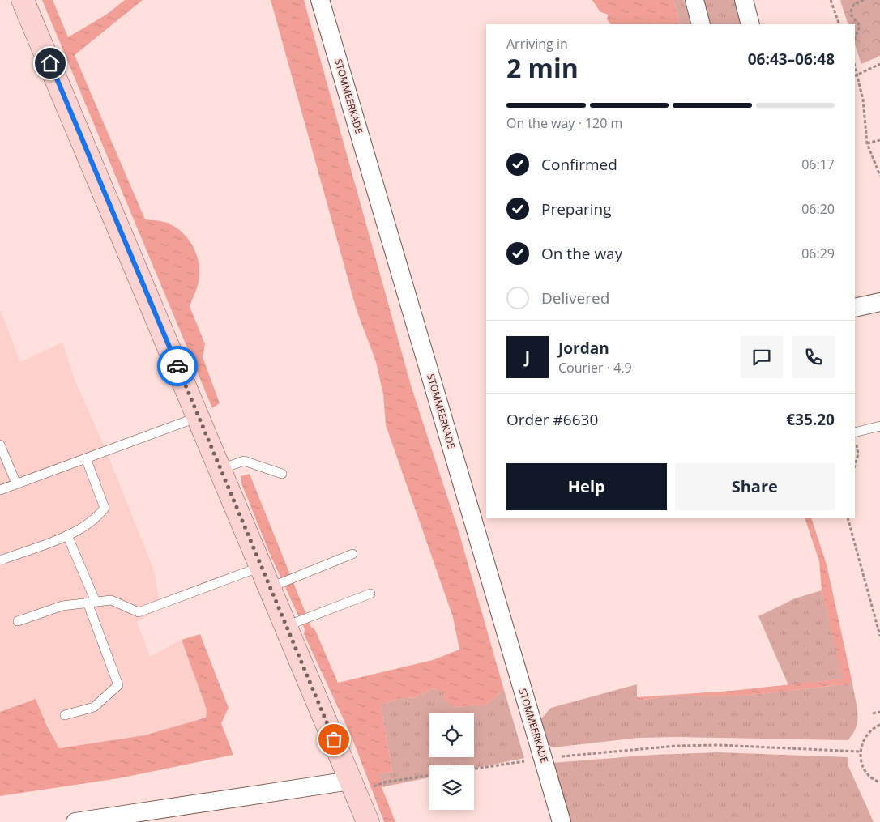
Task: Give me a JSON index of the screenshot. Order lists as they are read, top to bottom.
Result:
{
  "streets": {
    "street": ["STOMMEERKADE"]
  },
  "page": {
    "heading": ["2 min", "Arriving in", "06:43–06:48"],
    "panel": [
      "Jordan",
      "Courier · 4.9",
      "Order #6630",
      "€35.20"
    ],
    "bar": "On the way · 120 m",
    "list": [
      ["Confirmed", "06:17"],
      ["Preparing", "06:20"],
      ["On the way", "06:29"],
      "Delivered"
    ],
    "round": "J",
    "buttons": ["Help", "Share"]
  }
}
